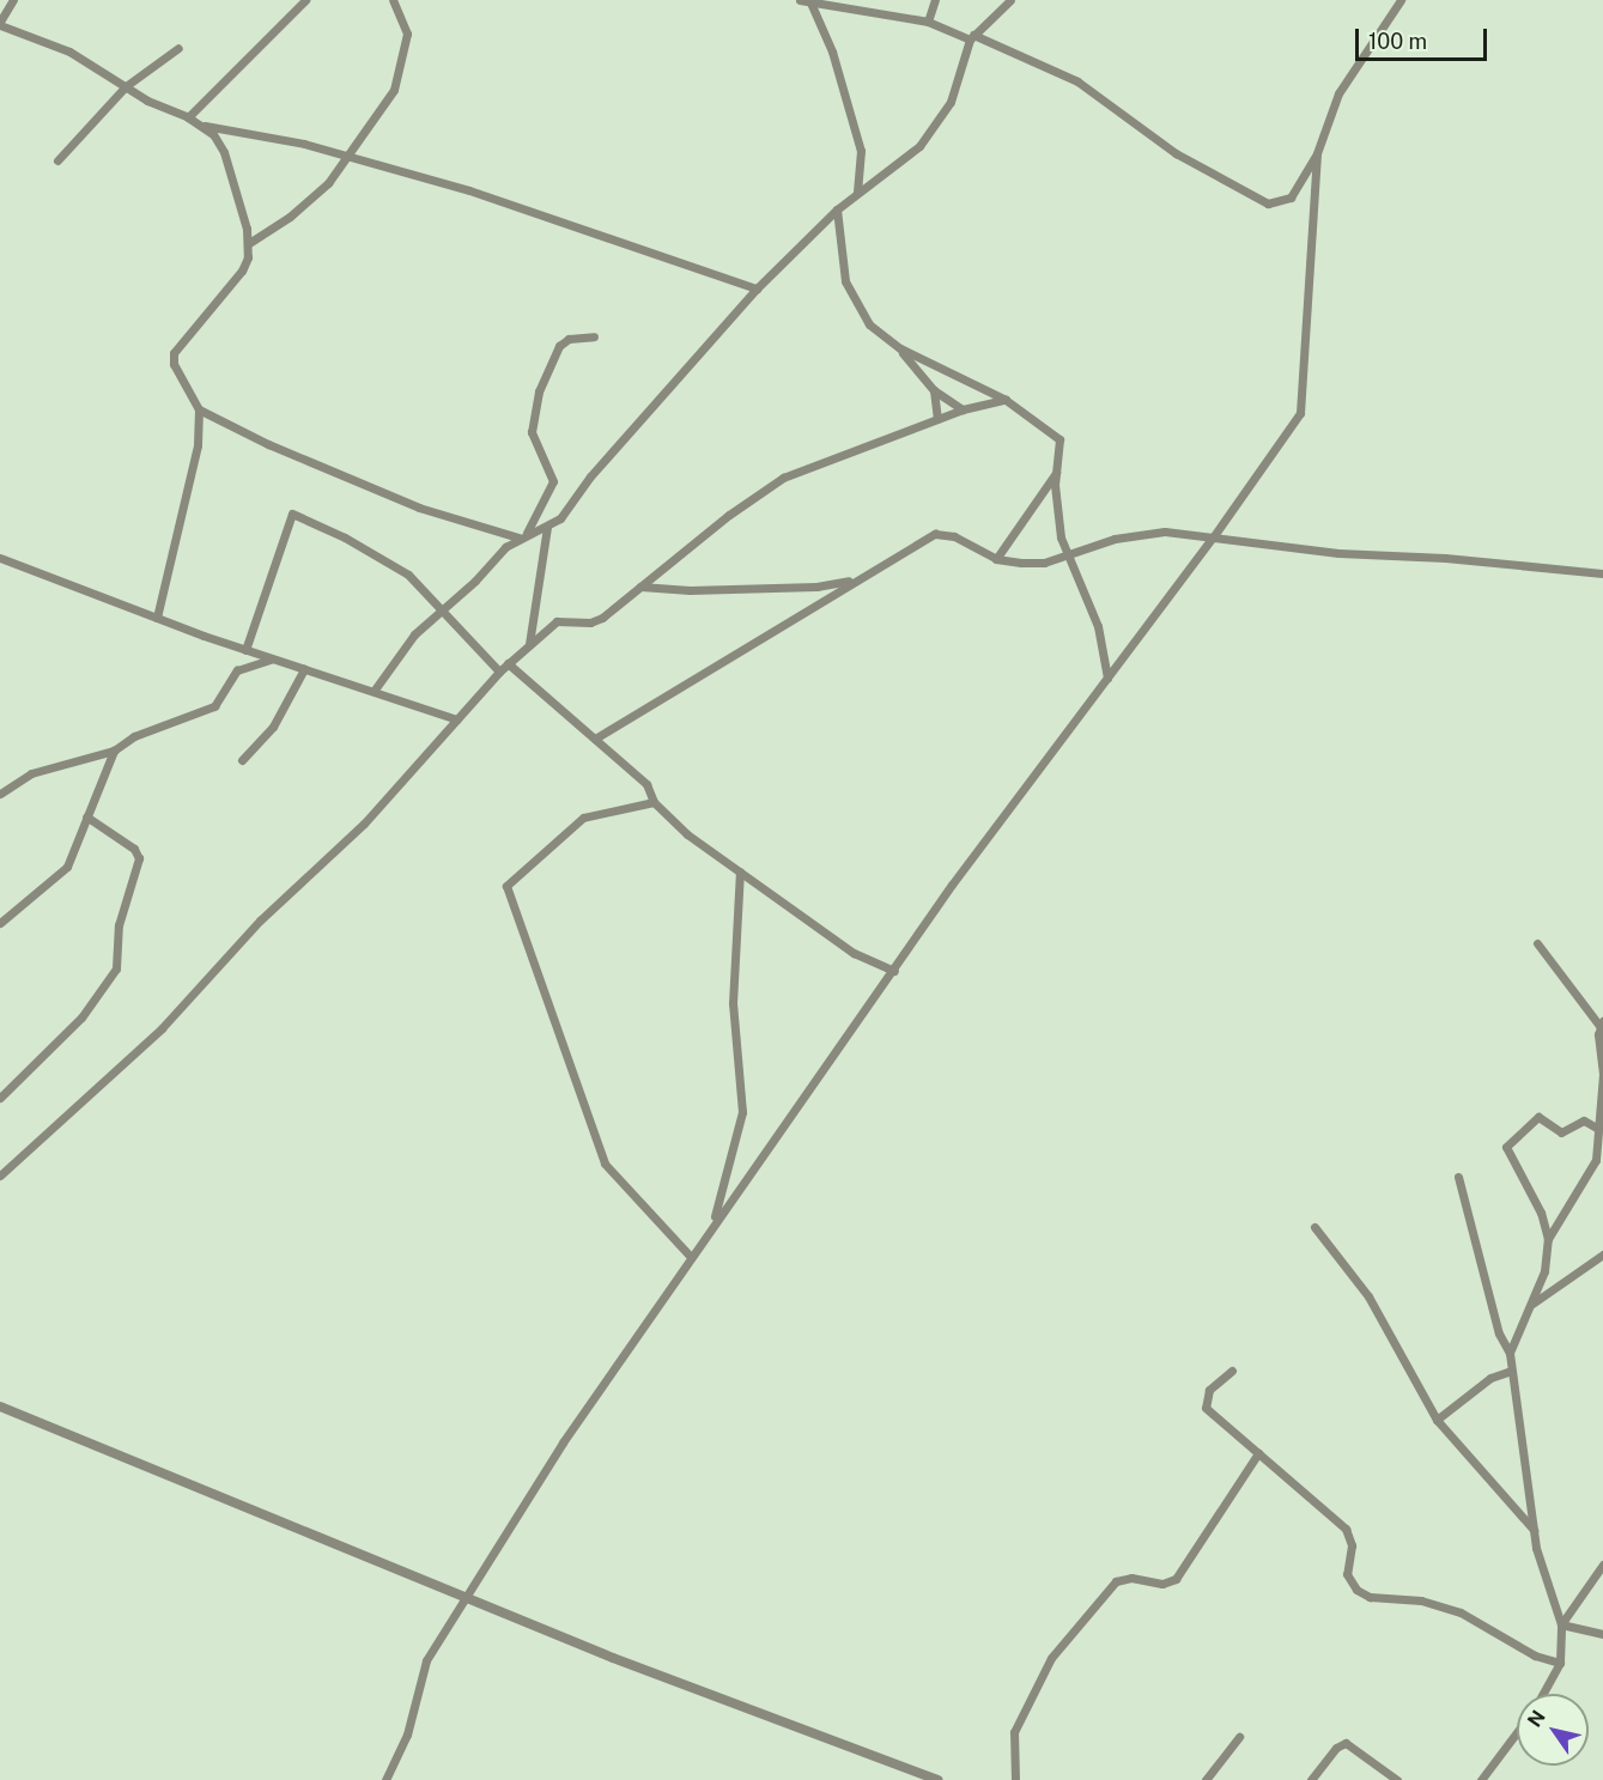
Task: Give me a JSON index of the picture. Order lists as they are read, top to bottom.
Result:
{
  "scale_bar": "100 m",
  "north": "top left"
}
